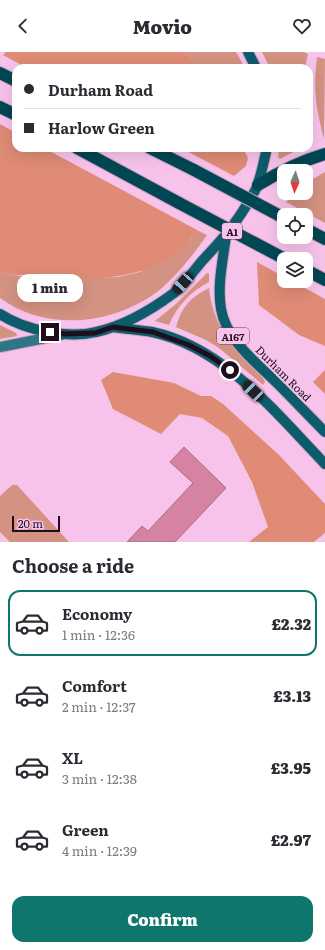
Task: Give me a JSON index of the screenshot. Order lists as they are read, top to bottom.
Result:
{
  "streets": {
    "highway": ["A1"],
    "main road": ["A167", "Durham Road"]
  },
  "crossings": [
    ["A167", "Durham Road"]
  ],
  "scale_bar": "20 m",
  "north": "bottom",
  "page": {
    "header": "Movio",
    "banner": ["Durham Road", "Harlow Green"],
    "bubble": "1 min",
    "scale": "20 m",
    "heading": "Choose a ride",
    "list": [
      {
        "name": "Economy",
        "note": "1 min · 12:36",
        "value": "£2.32"
      },
      {
        "name": "Comfort",
        "note": "2 min · 12:37",
        "value": "£3.13"
      },
      {
        "name": "XL",
        "note": "3 min · 12:38",
        "value": "£3.95"
      },
      {
        "name": "Green",
        "note": "4 min · 12:39",
        "value": "£2.97"
      }
    ],
    "buttons": "Confirm"
  }
}
